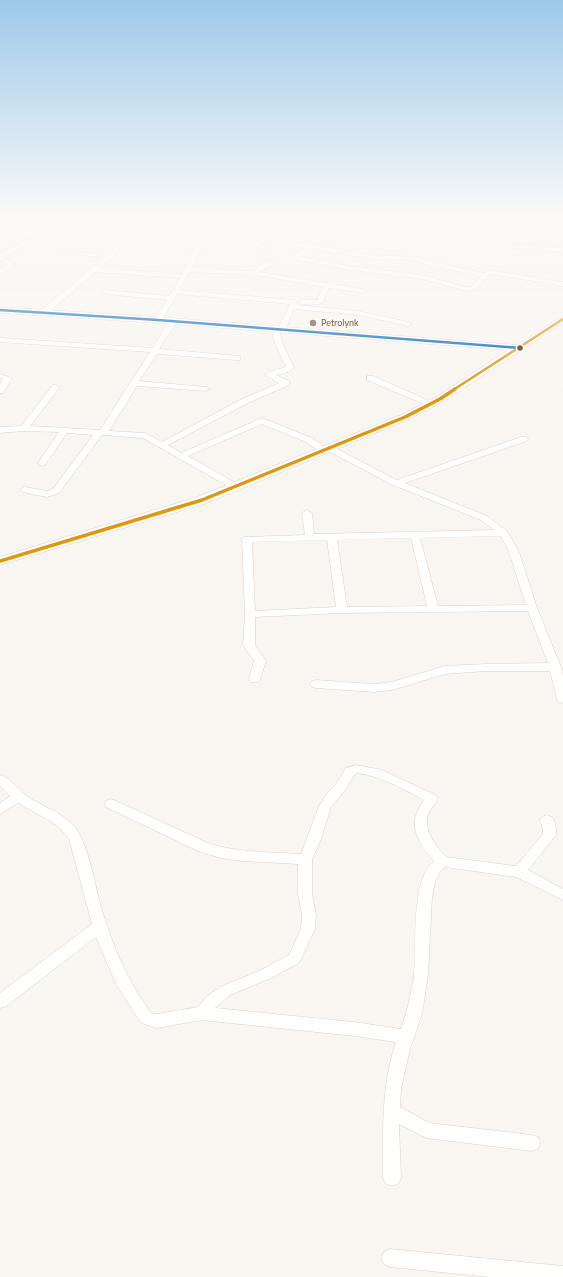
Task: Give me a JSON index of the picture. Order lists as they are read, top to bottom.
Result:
{
  "places": ["Petrolynk"]
}
